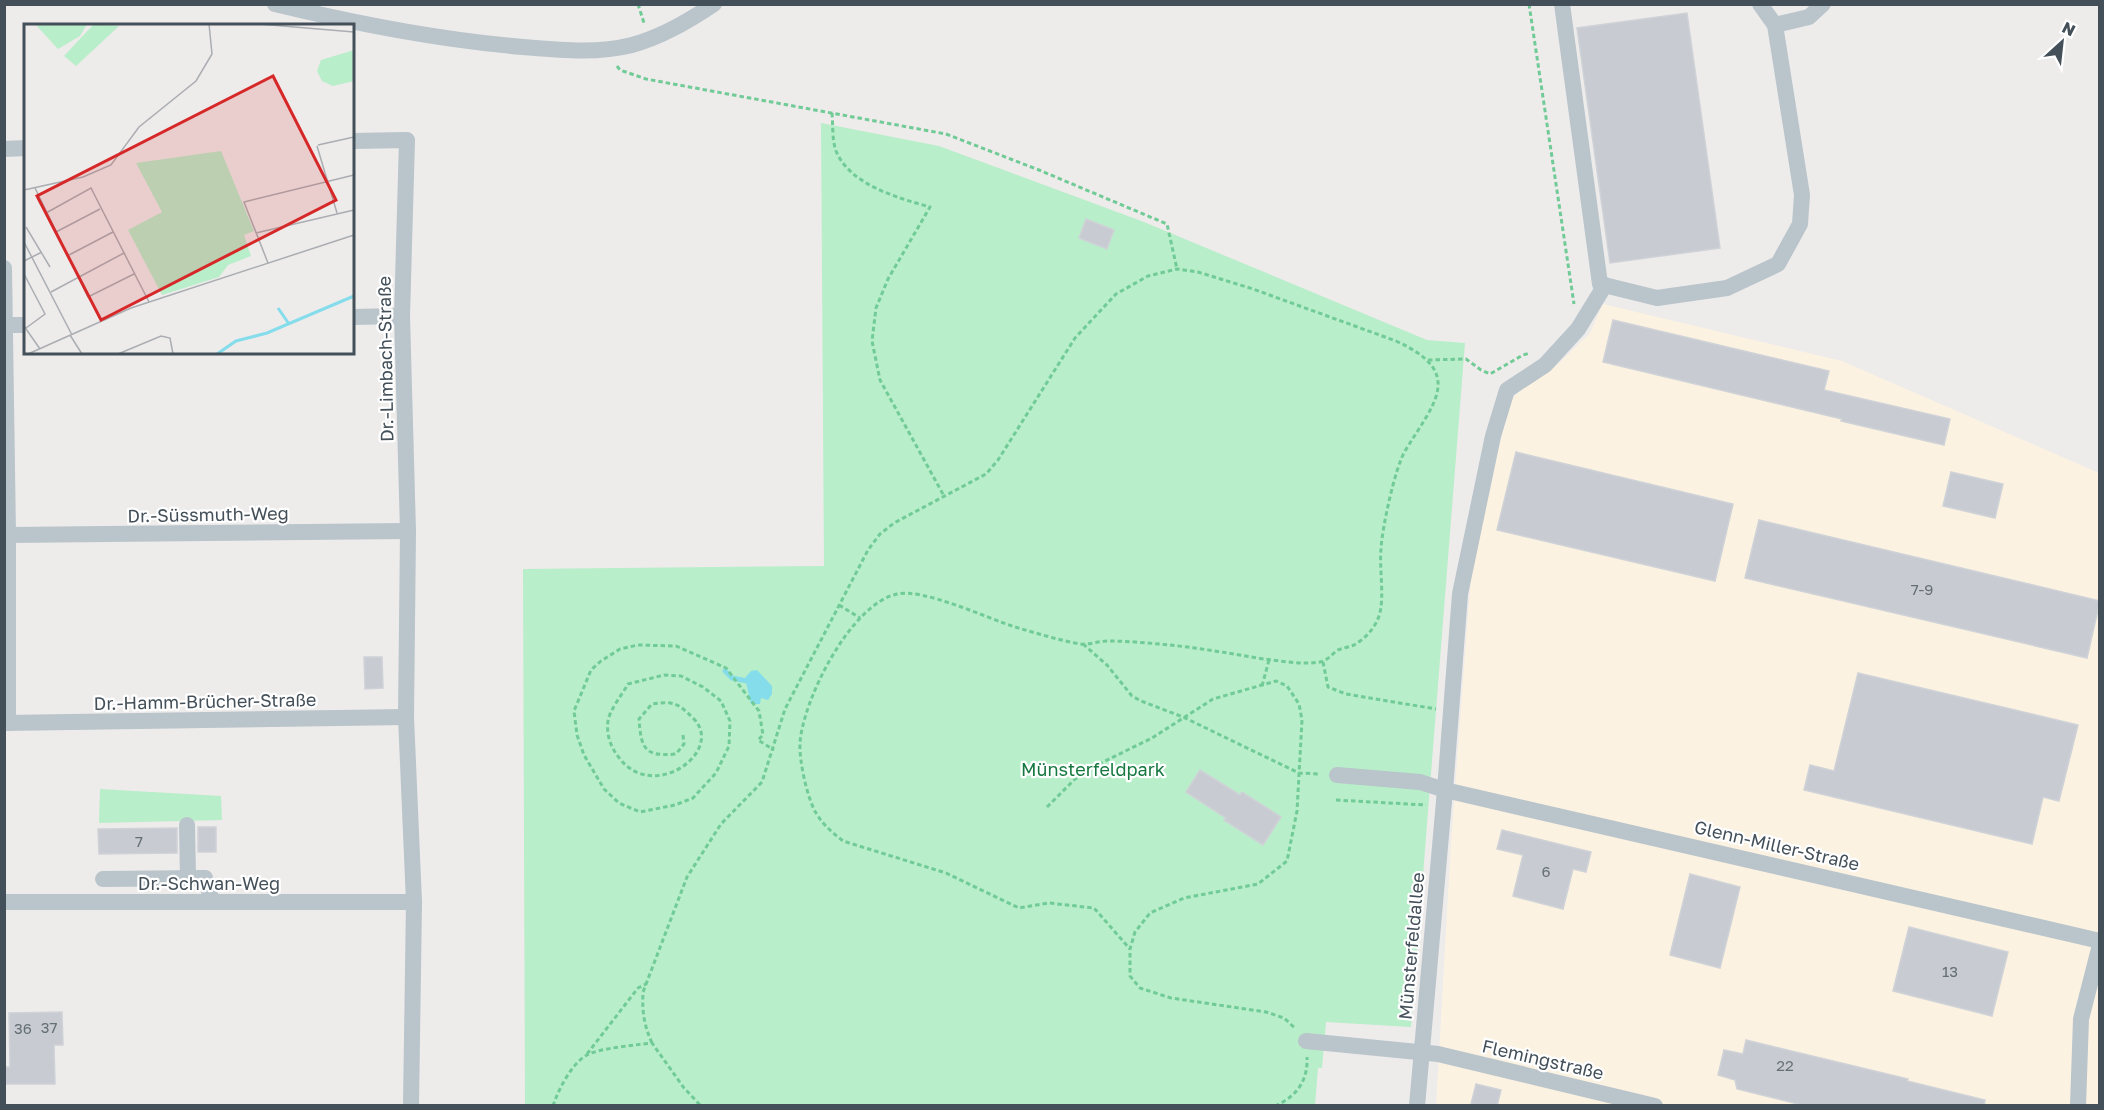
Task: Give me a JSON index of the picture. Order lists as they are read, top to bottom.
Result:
{
  "streets": {
    "street": [
      "Dr.-Limbach-Straße",
      "Dr.-Süssmuth-Weg",
      "Dr.-Hamm-Brücher-Straße",
      "Glenn-Miller-Straße",
      "Dr.-Schwan-Weg",
      "Münsterfeldallee",
      "Flemingstraße"
    ]
  },
  "crossings": [
    ["Dr.-Limbach-Straße", "Dr.-Süssmuth-Weg"],
    ["Dr.-Limbach-Straße", "Dr.-Hamm-Brücher-Straße"],
    ["Dr.-Limbach-Straße", "Dr.-Schwan-Weg"],
    ["Glenn-Miller-Straße", "Münsterfeldallee"],
    ["Münsterfeldallee", "Flemingstraße"]
  ],
  "parks": ["Münsterfeldpark"],
  "house_numbers": [
    "7-9",
    "7",
    "6",
    "13",
    "37",
    "36",
    "22"
  ],
  "north": "top right"
}
